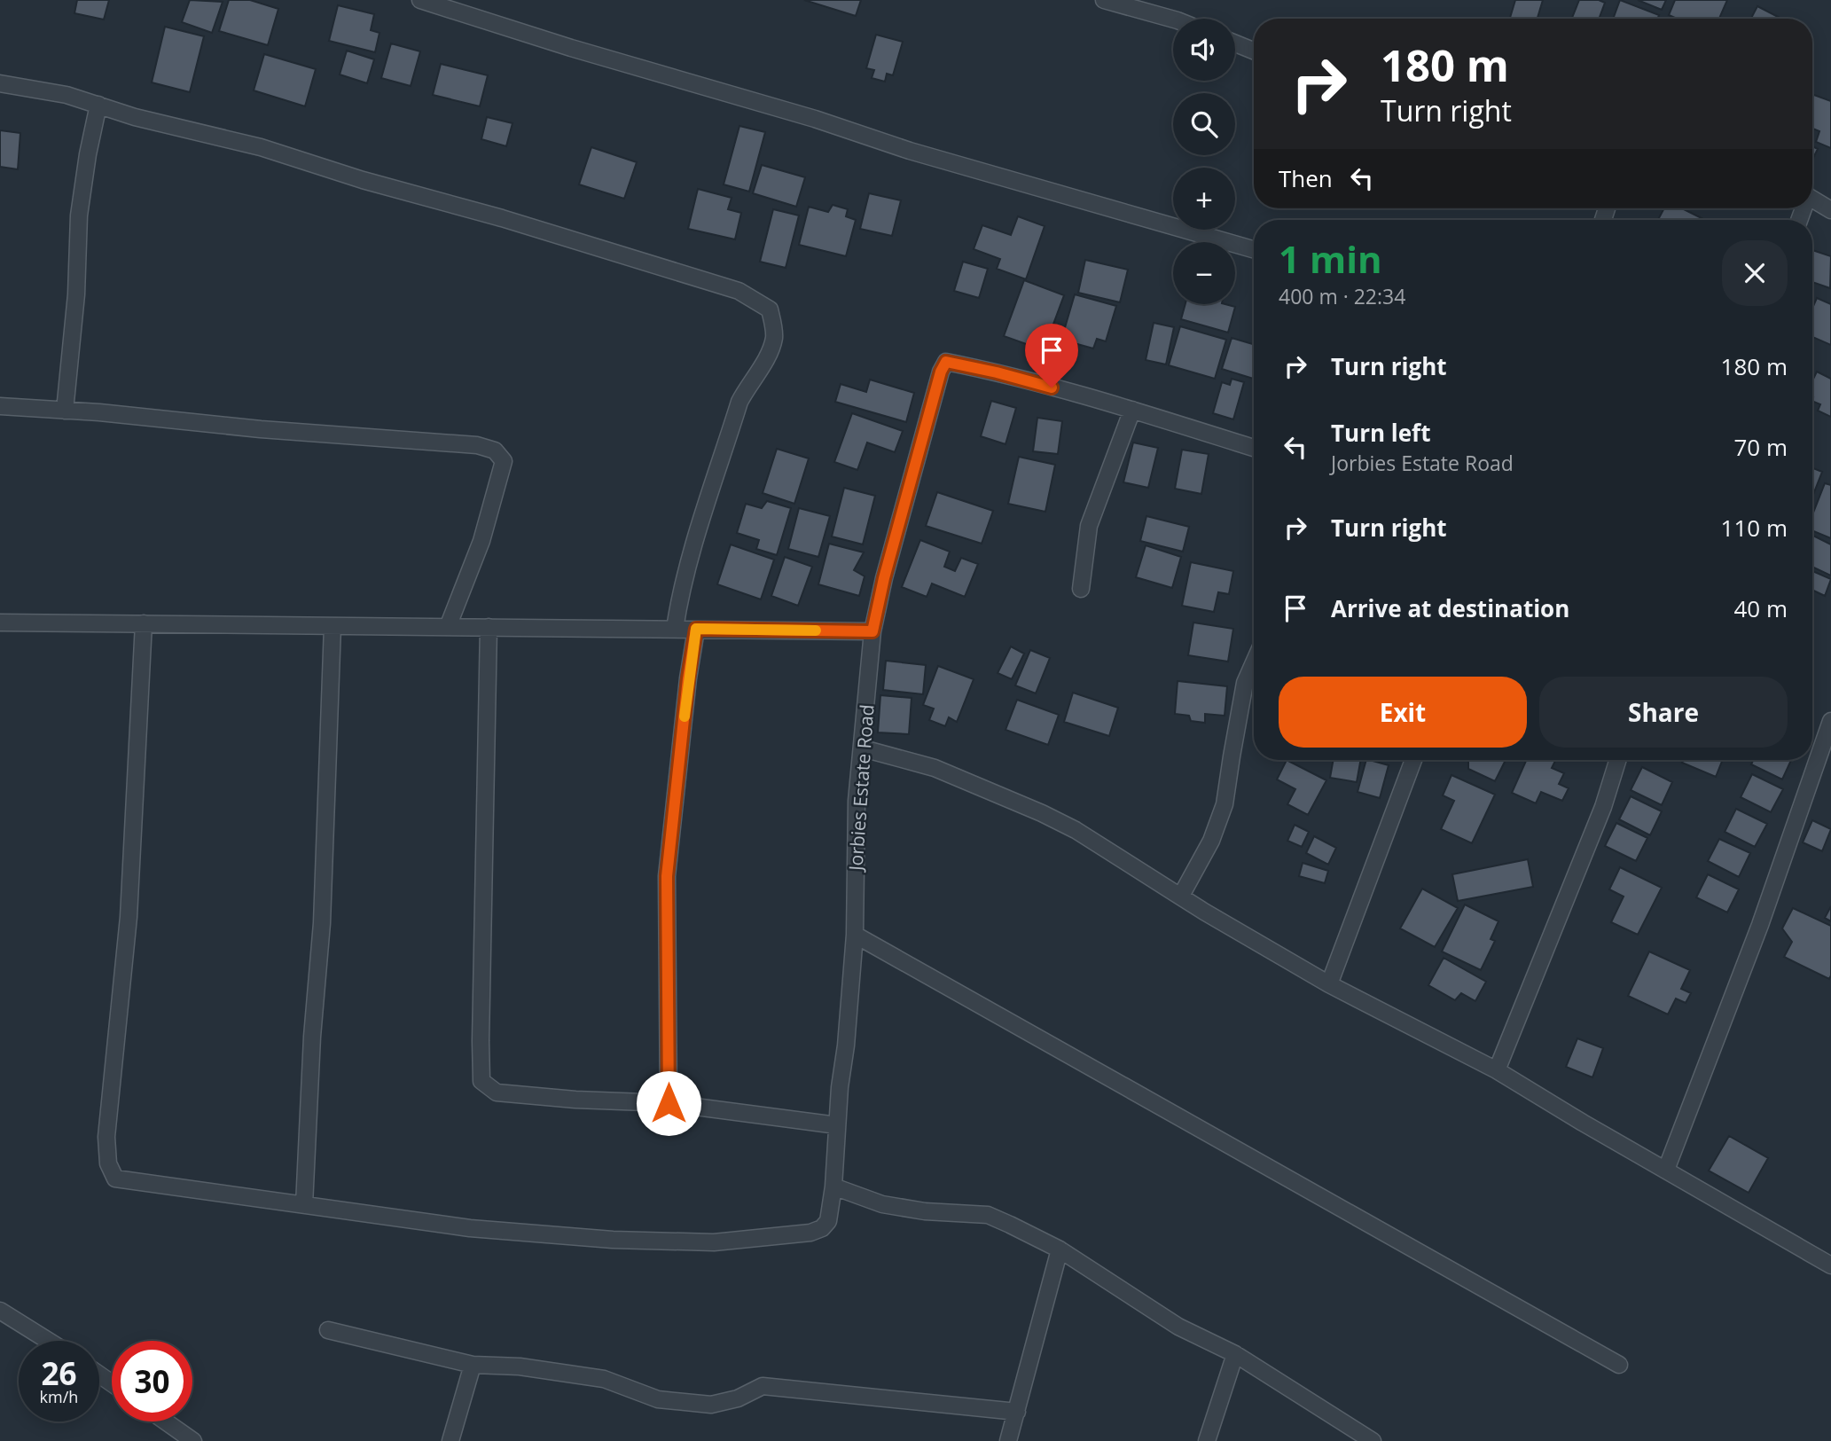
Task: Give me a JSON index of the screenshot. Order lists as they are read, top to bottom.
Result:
{
  "streets": {
    "street": ["Jorbies Estate Road"]
  },
  "page": {
    "map_buttons": ["+", "−"],
    "turn": ["180 m", "Turn right"],
    "then": "Then",
    "heading": ["1 min", "400 m · 22:34"],
    "list": [
      {
        "name": "Turn right",
        "value": "180 m"
      },
      {
        "name": "Turn left",
        "note": "Jorbies Estate Road",
        "value": "70 m"
      },
      {
        "name": "Turn right",
        "value": "110 m"
      },
      {
        "name": "Arrive at destination",
        "value": "40 m"
      }
    ],
    "buttons": ["Exit", "Share"],
    "speed": "26 km/h",
    "limit": "30"
  }
}
